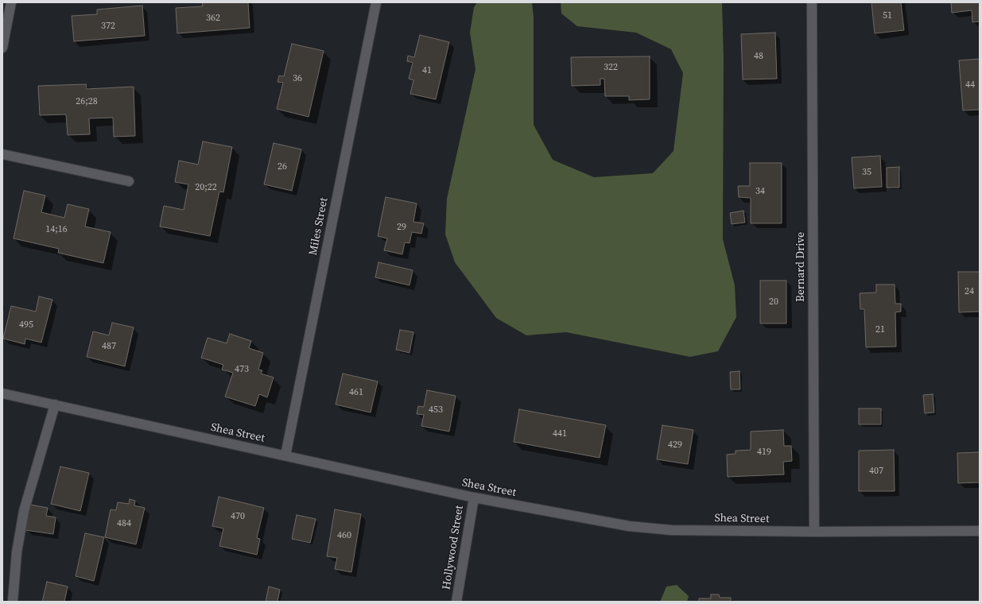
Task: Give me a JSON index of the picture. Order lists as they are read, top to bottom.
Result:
{
  "streets": {
    "street": [
      "Miles Street",
      "Bernard Drive",
      "Shea Street",
      "Hollywood Street"
    ]
  },
  "crossings": [
    ["Miles Street", "Shea Street"],
    ["Bernard Drive", "Shea Street"],
    ["Shea Street", "Hollywood Street"]
  ],
  "house_numbers": [
    "51",
    "362",
    "372",
    "48",
    "322",
    "41",
    "36",
    "44",
    "26;28",
    "26",
    "35",
    "20;22",
    "34",
    "29",
    "14;16",
    "24",
    "20",
    "495",
    "21",
    "487",
    "473",
    "461",
    "453",
    "441",
    "429",
    "419",
    "407",
    "470",
    "484",
    "460"
  ]
}
